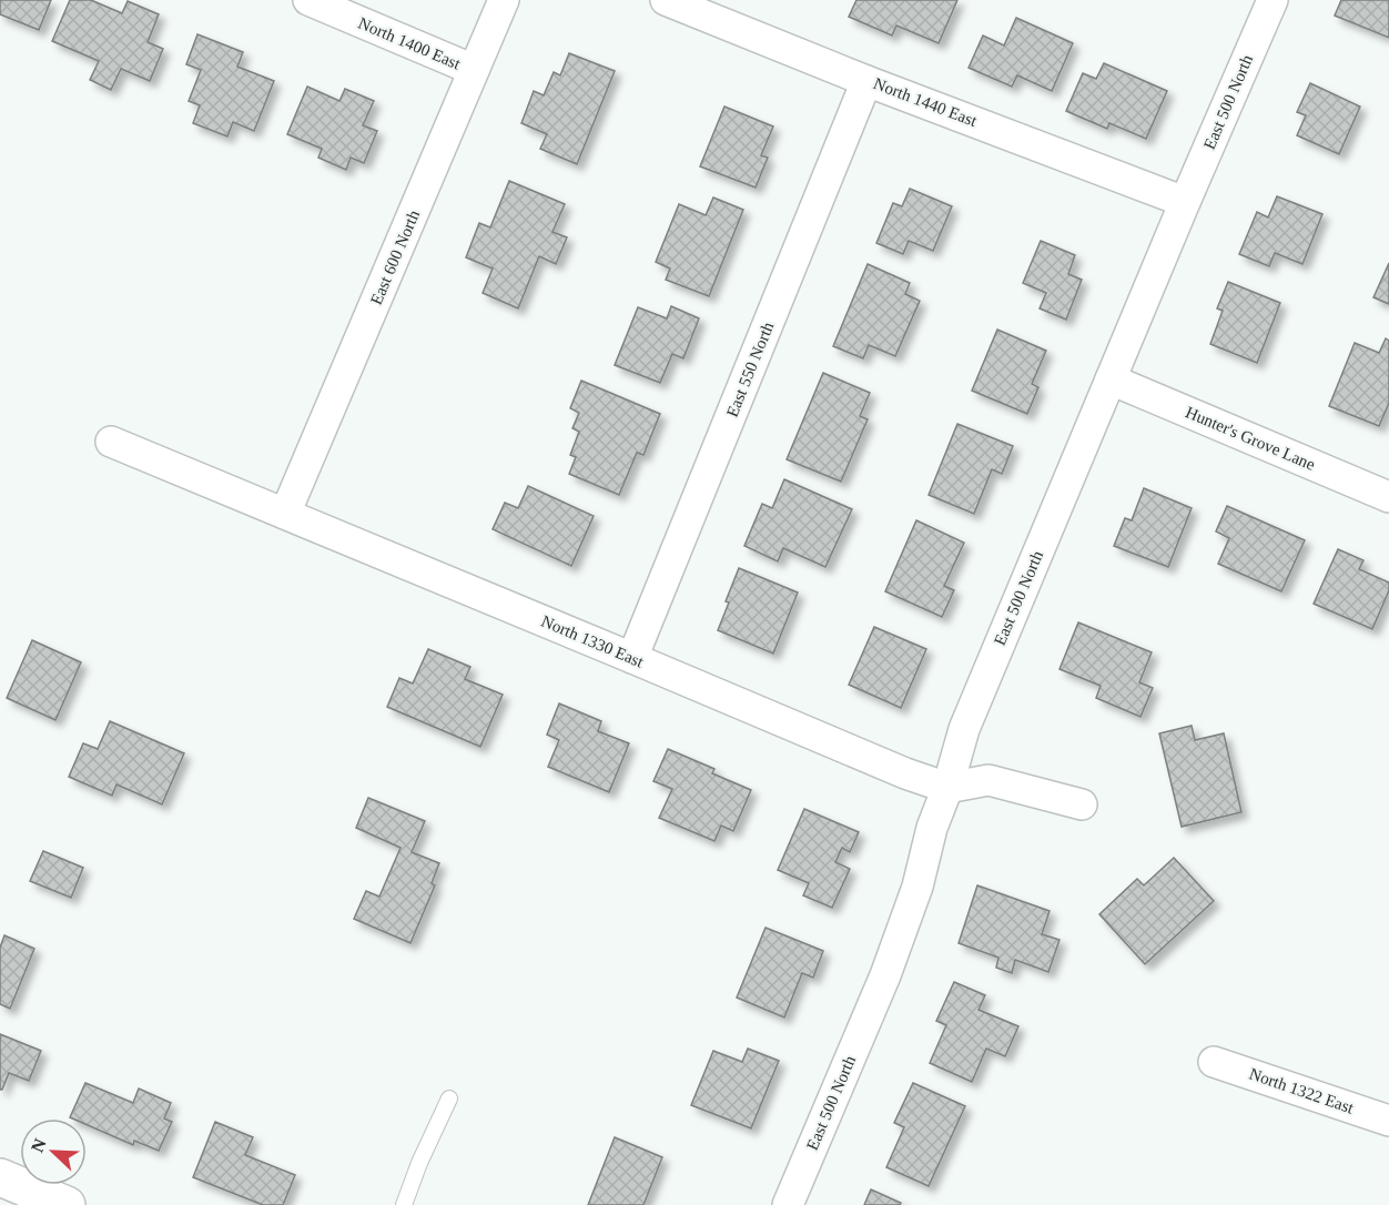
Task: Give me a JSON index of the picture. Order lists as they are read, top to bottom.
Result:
{
  "streets": {
    "street": [
      "North 1400 East",
      "North 1440 East",
      "East 500 North",
      "East 600 North",
      "East 550 North",
      "Hunter's Grove Lane",
      "North 1330 East",
      "North 1322 East"
    ]
  },
  "crossings": [
    ["North 1400 East", "East 600 North"],
    ["North 1440 East", "East 500 North"],
    ["North 1440 East", "East 550 North"],
    ["East 500 North", "Hunter's Grove Lane"],
    ["East 500 North", "North 1330 East"],
    ["East 600 North", "North 1330 East"],
    ["East 550 North", "North 1330 East"]
  ],
  "north": "top left"
}
